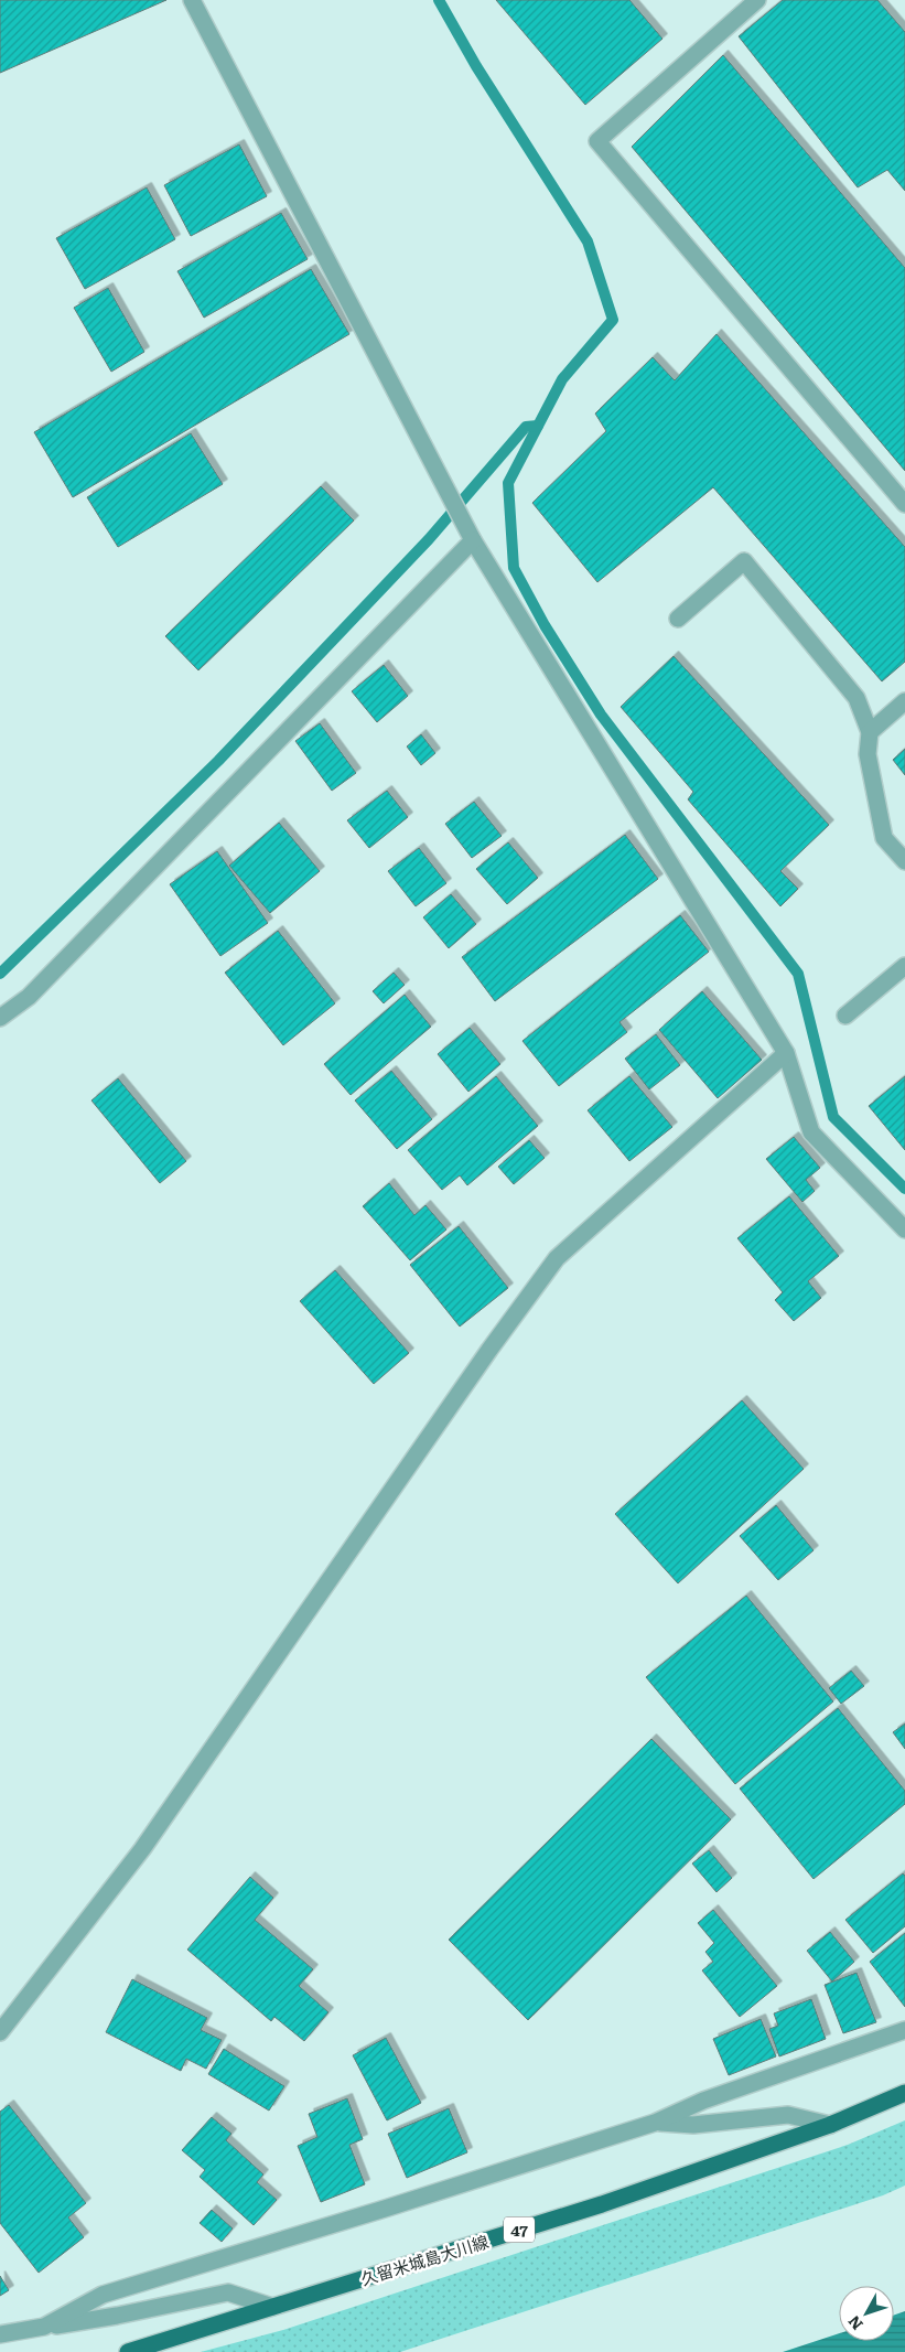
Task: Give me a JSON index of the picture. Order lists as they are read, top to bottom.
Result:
{
  "streets": {
    "main road": ["47", "久留米城島大川線"]
  },
  "north": "bottom left"
}
